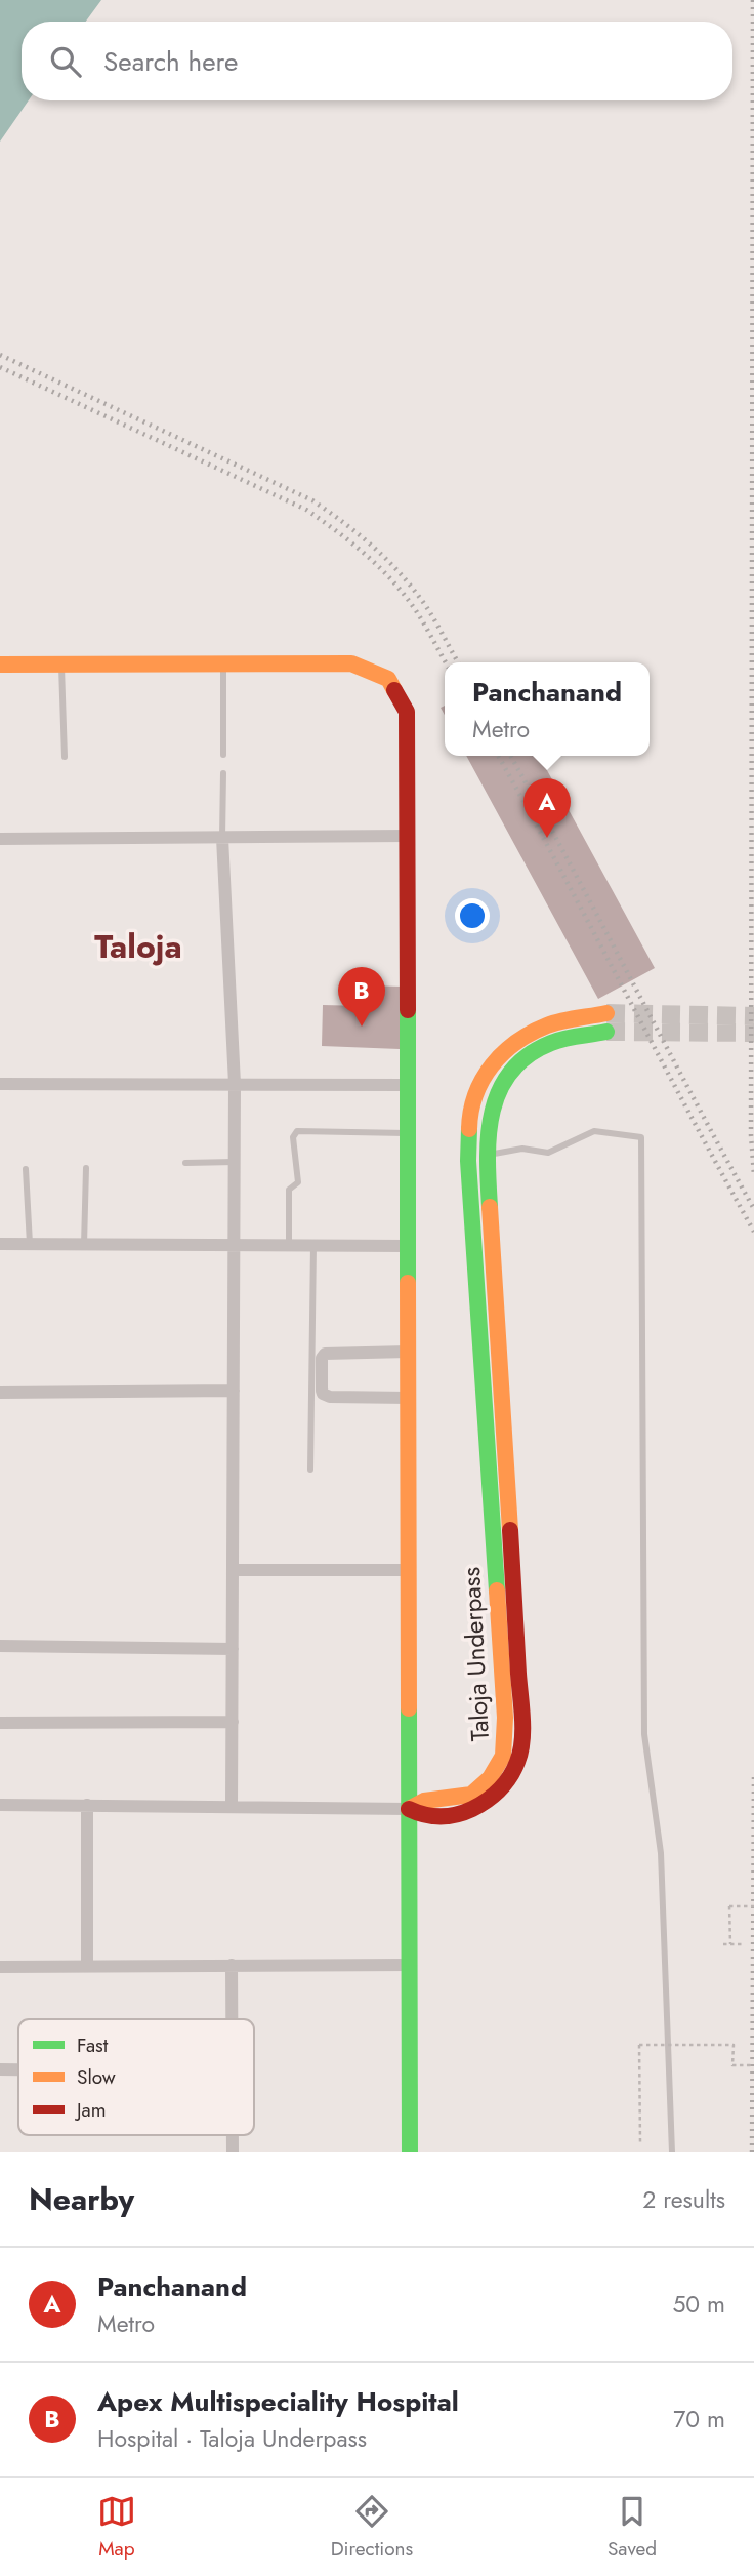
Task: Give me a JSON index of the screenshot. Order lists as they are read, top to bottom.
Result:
{
  "streets": {
    "street": ["Taloja Underpass"]
  },
  "districts": ["Taloja"],
  "legend": ["Fast", "Slow", "Jam"],
  "page": {
    "search": "Search here",
    "popup": ["Panchanand", "Metro"],
    "pins": ["A", "B"],
    "heading": ["Nearby", "2 results"],
    "list": [
      {
        "mark": "A",
        "name": "Panchanand",
        "note": "Metro",
        "value": "50 m"
      },
      {
        "mark": "B",
        "name": "Apex Multispeciality Hospital",
        "note": "Hospital · Taloja Underpass",
        "value": "70 m"
      }
    ],
    "nav": ["Map", "Directions", "Saved"]
  }
}
